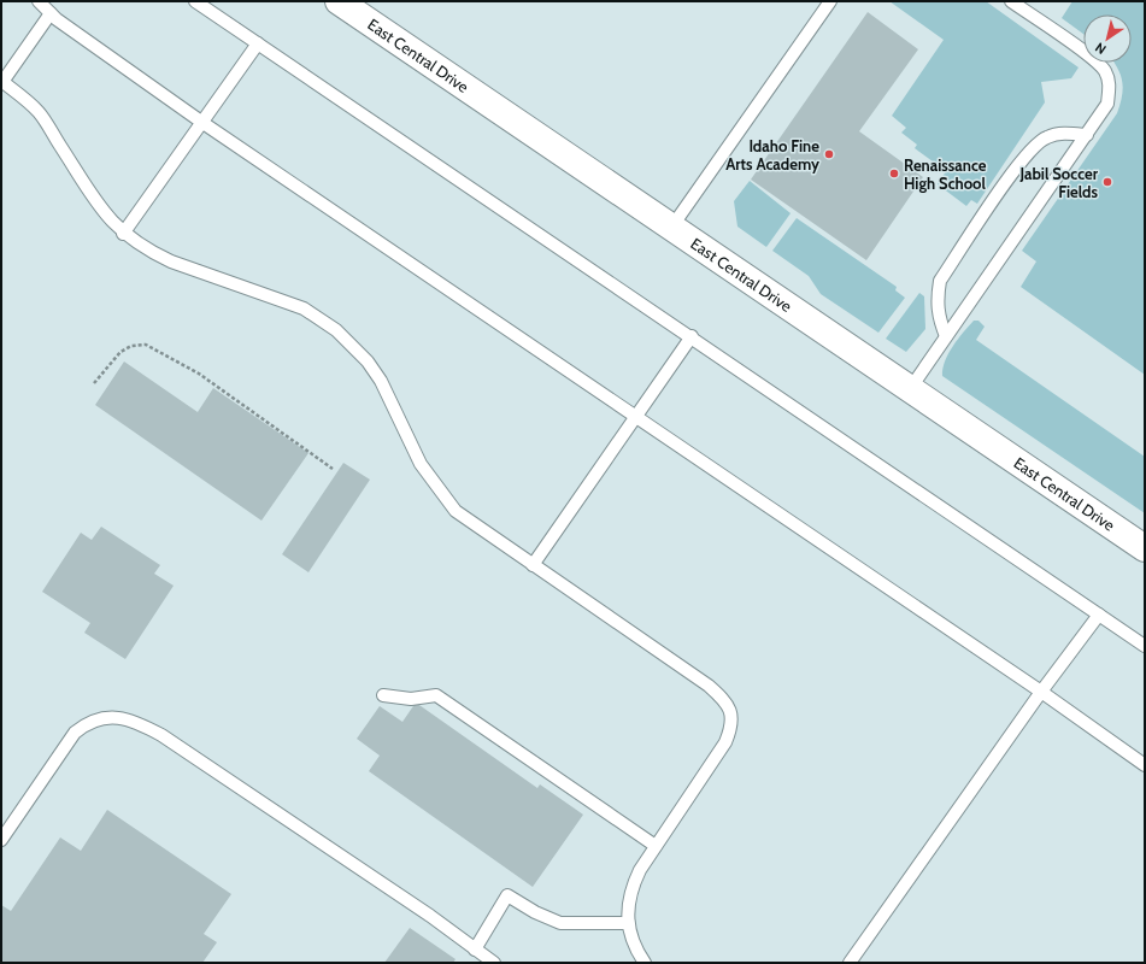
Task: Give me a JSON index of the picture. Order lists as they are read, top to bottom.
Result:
{
  "streets": {
    "street": ["East Central Drive"]
  },
  "places": ["Idaho Fine Arts Academy", "Renaissance High School", "Jabil Soccer Fields"],
  "north": "bottom left"
}
